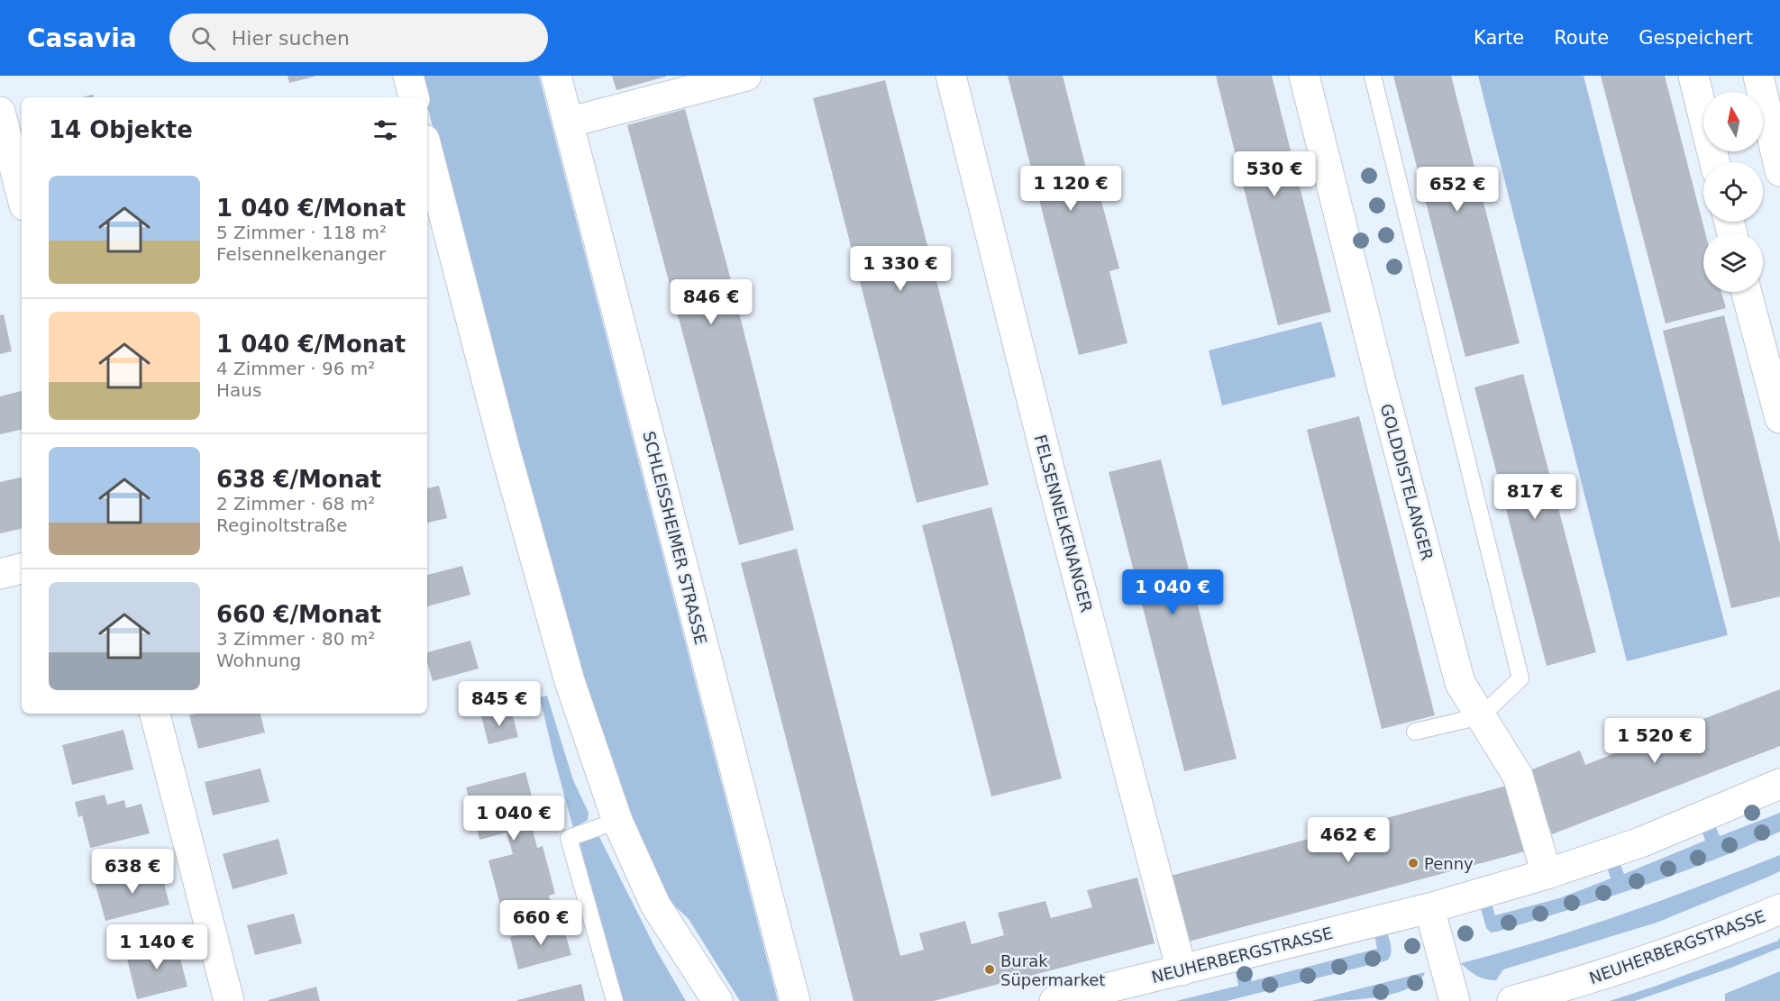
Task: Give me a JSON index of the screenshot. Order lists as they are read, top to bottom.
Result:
{
  "streets": {
    "street": [
      "GOLDDISTELANGER",
      "FELSENNELKENANGER",
      "SCHLEISSHEIMER STRASSE",
      "NEUHERBERGSTRASSE"
    ]
  },
  "crossings": [
    ["GOLDDISTELANGER", "NEUHERBERGSTRASSE"],
    ["FELSENNELKENANGER", "NEUHERBERGSTRASSE"]
  ],
  "places": ["Penny", "Burak Süpermarket"],
  "north": "top",
  "page": {
    "header": "Casavia",
    "search": "Hier suchen",
    "nav": ["Karte", "Route", "Gespeichert"],
    "heading": "14 Objekte",
    "price": [
      "530 €",
      "1 120 €",
      "652 €",
      "1 330 €",
      "846 €",
      "817 €",
      "1 040 €",
      "845 €",
      "1 520 €",
      "1 040 €",
      "462 €",
      "638 €",
      "660 €",
      "1 140 €"
    ],
    "list": [
      {
        "name": "1 040 €/Monat",
        "note": "5 Zimmer · 118 m² · Felsennelkenanger"
      },
      {
        "name": "1 040 €/Monat",
        "note": "4 Zimmer · 96 m² · Haus"
      },
      {
        "name": "638 €/Monat",
        "note": "2 Zimmer · 68 m² · Reginoltstraße"
      },
      {
        "name": "660 €/Monat",
        "note": "3 Zimmer · 80 m² · Wohnung"
      }
    ]
  }
}
